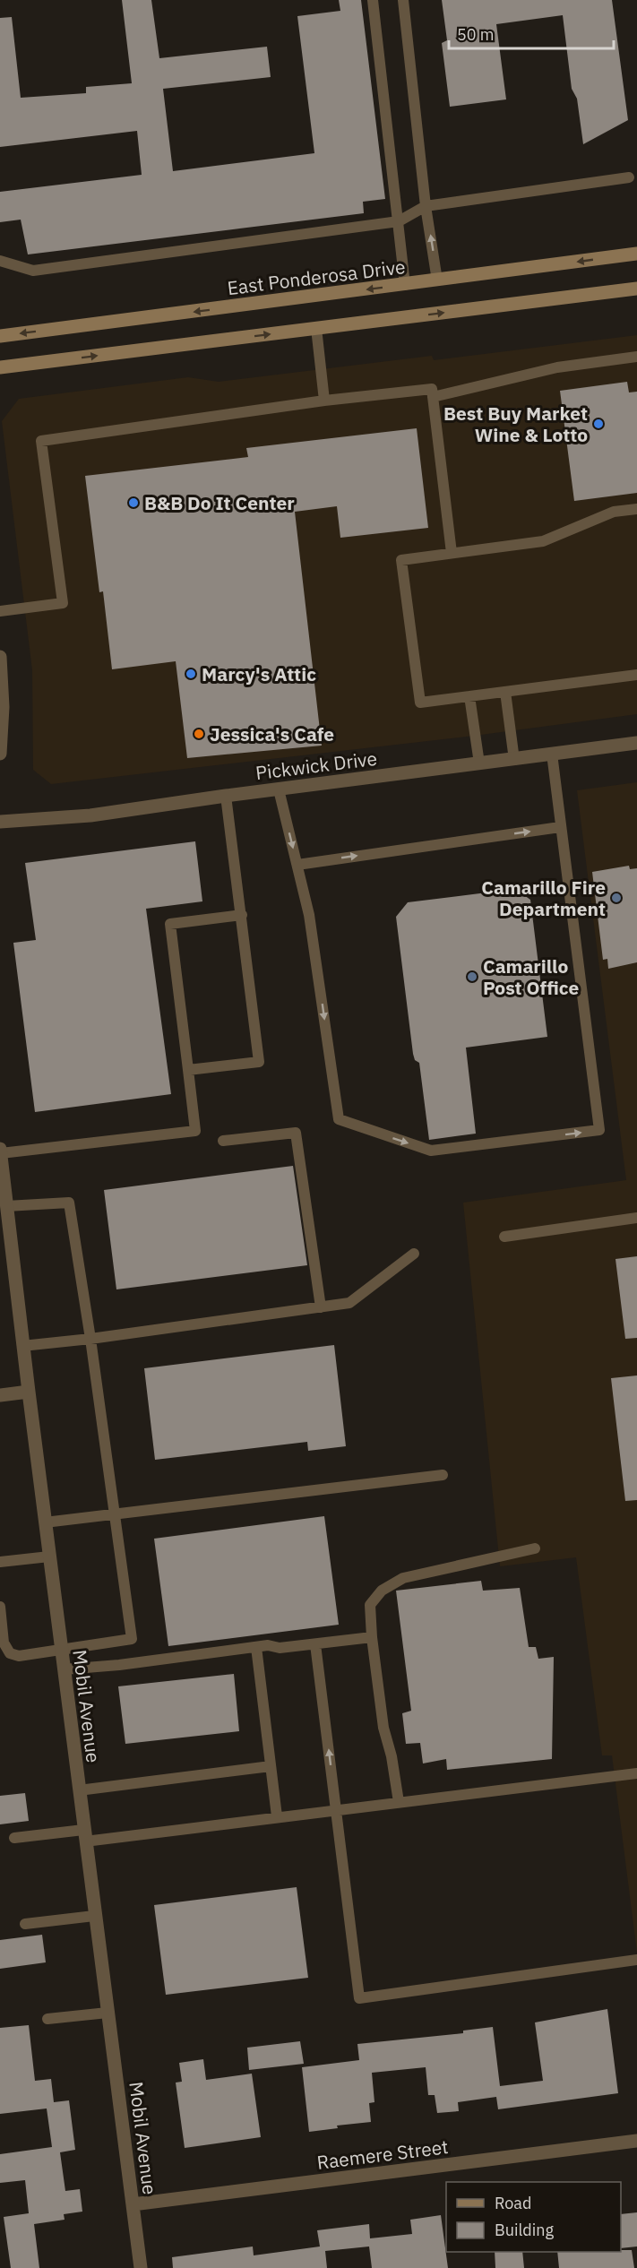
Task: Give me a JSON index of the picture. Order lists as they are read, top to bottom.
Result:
{
  "streets": {
    "main road": ["East Ponderosa Drive"],
    "street": ["Pickwick Drive", "Mobil Avenue", "Raemere Street"]
  },
  "crossings": [
    ["Mobil Avenue", "Raemere Street"]
  ],
  "places": [
    "Best Buy Market Wine & Lotto",
    "B&B Do It Center",
    "Marcy's Attic",
    "Jessica's Cafe",
    "Camarillo Fire Department",
    "Camarillo Post Office"
  ],
  "legend": ["Road", "Building"],
  "scale_bar": "50 m"
}
